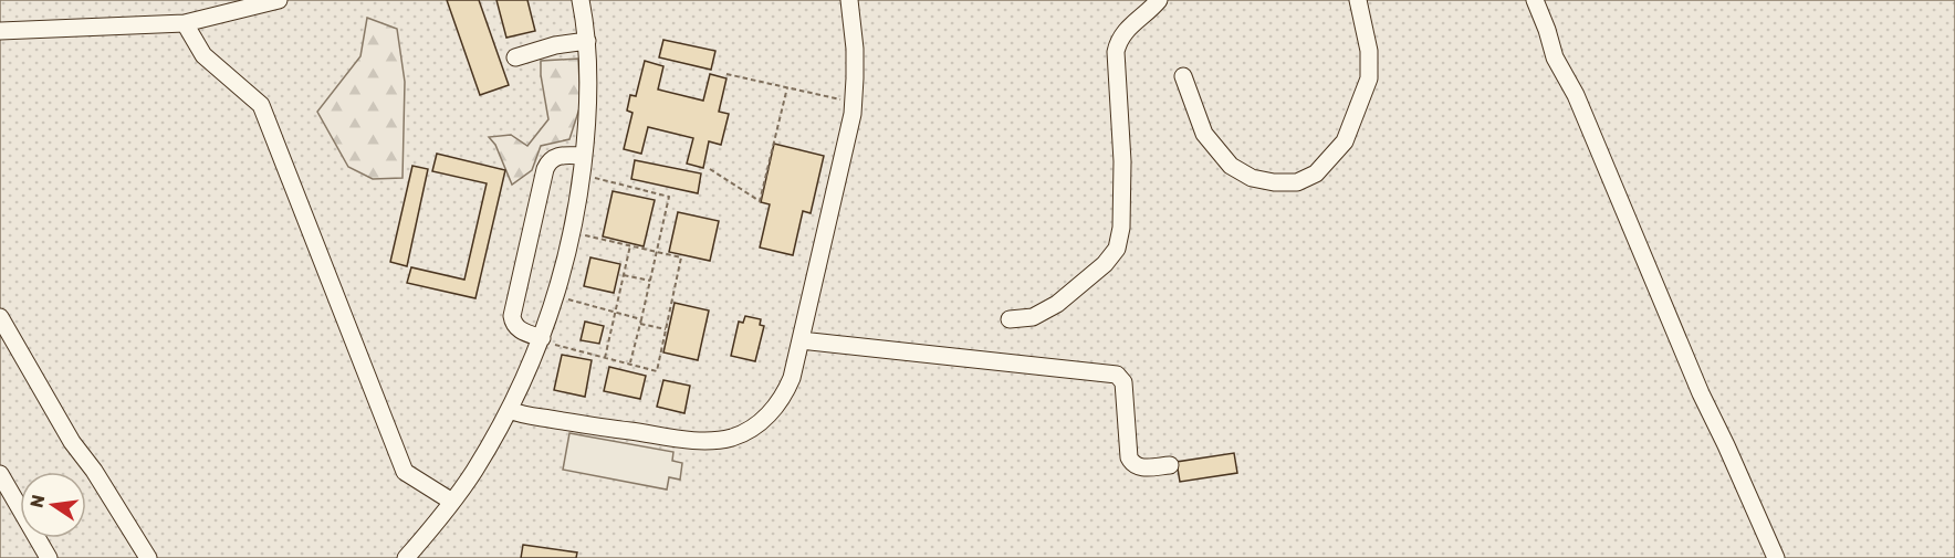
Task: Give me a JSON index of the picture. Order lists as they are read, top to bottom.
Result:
{
  "north": "left"
}
